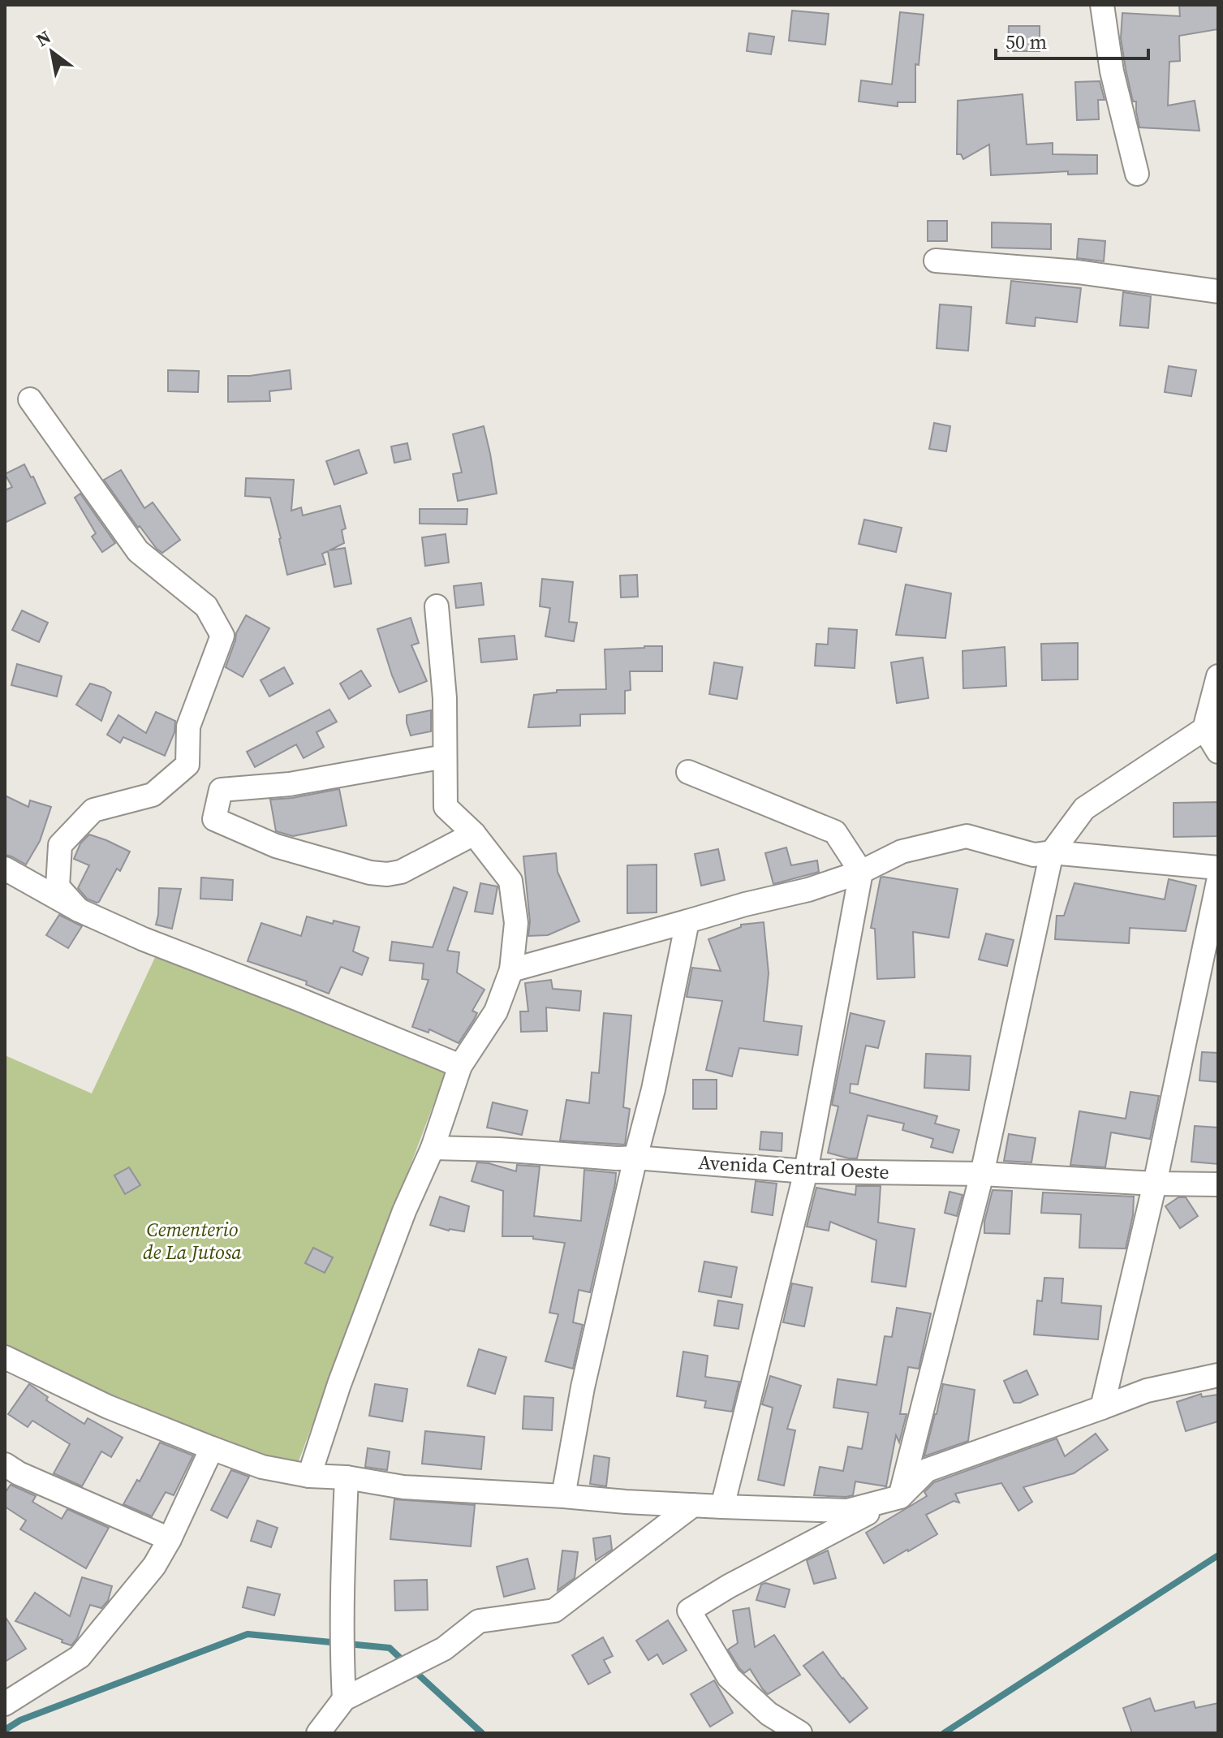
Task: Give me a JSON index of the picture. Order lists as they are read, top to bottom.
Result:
{
  "streets": {
    "street": ["Avenida Central Oeste"]
  },
  "parks": ["Cementerio de La Jutosa"],
  "scale_bar": "50 m",
  "north": "top left"
}
